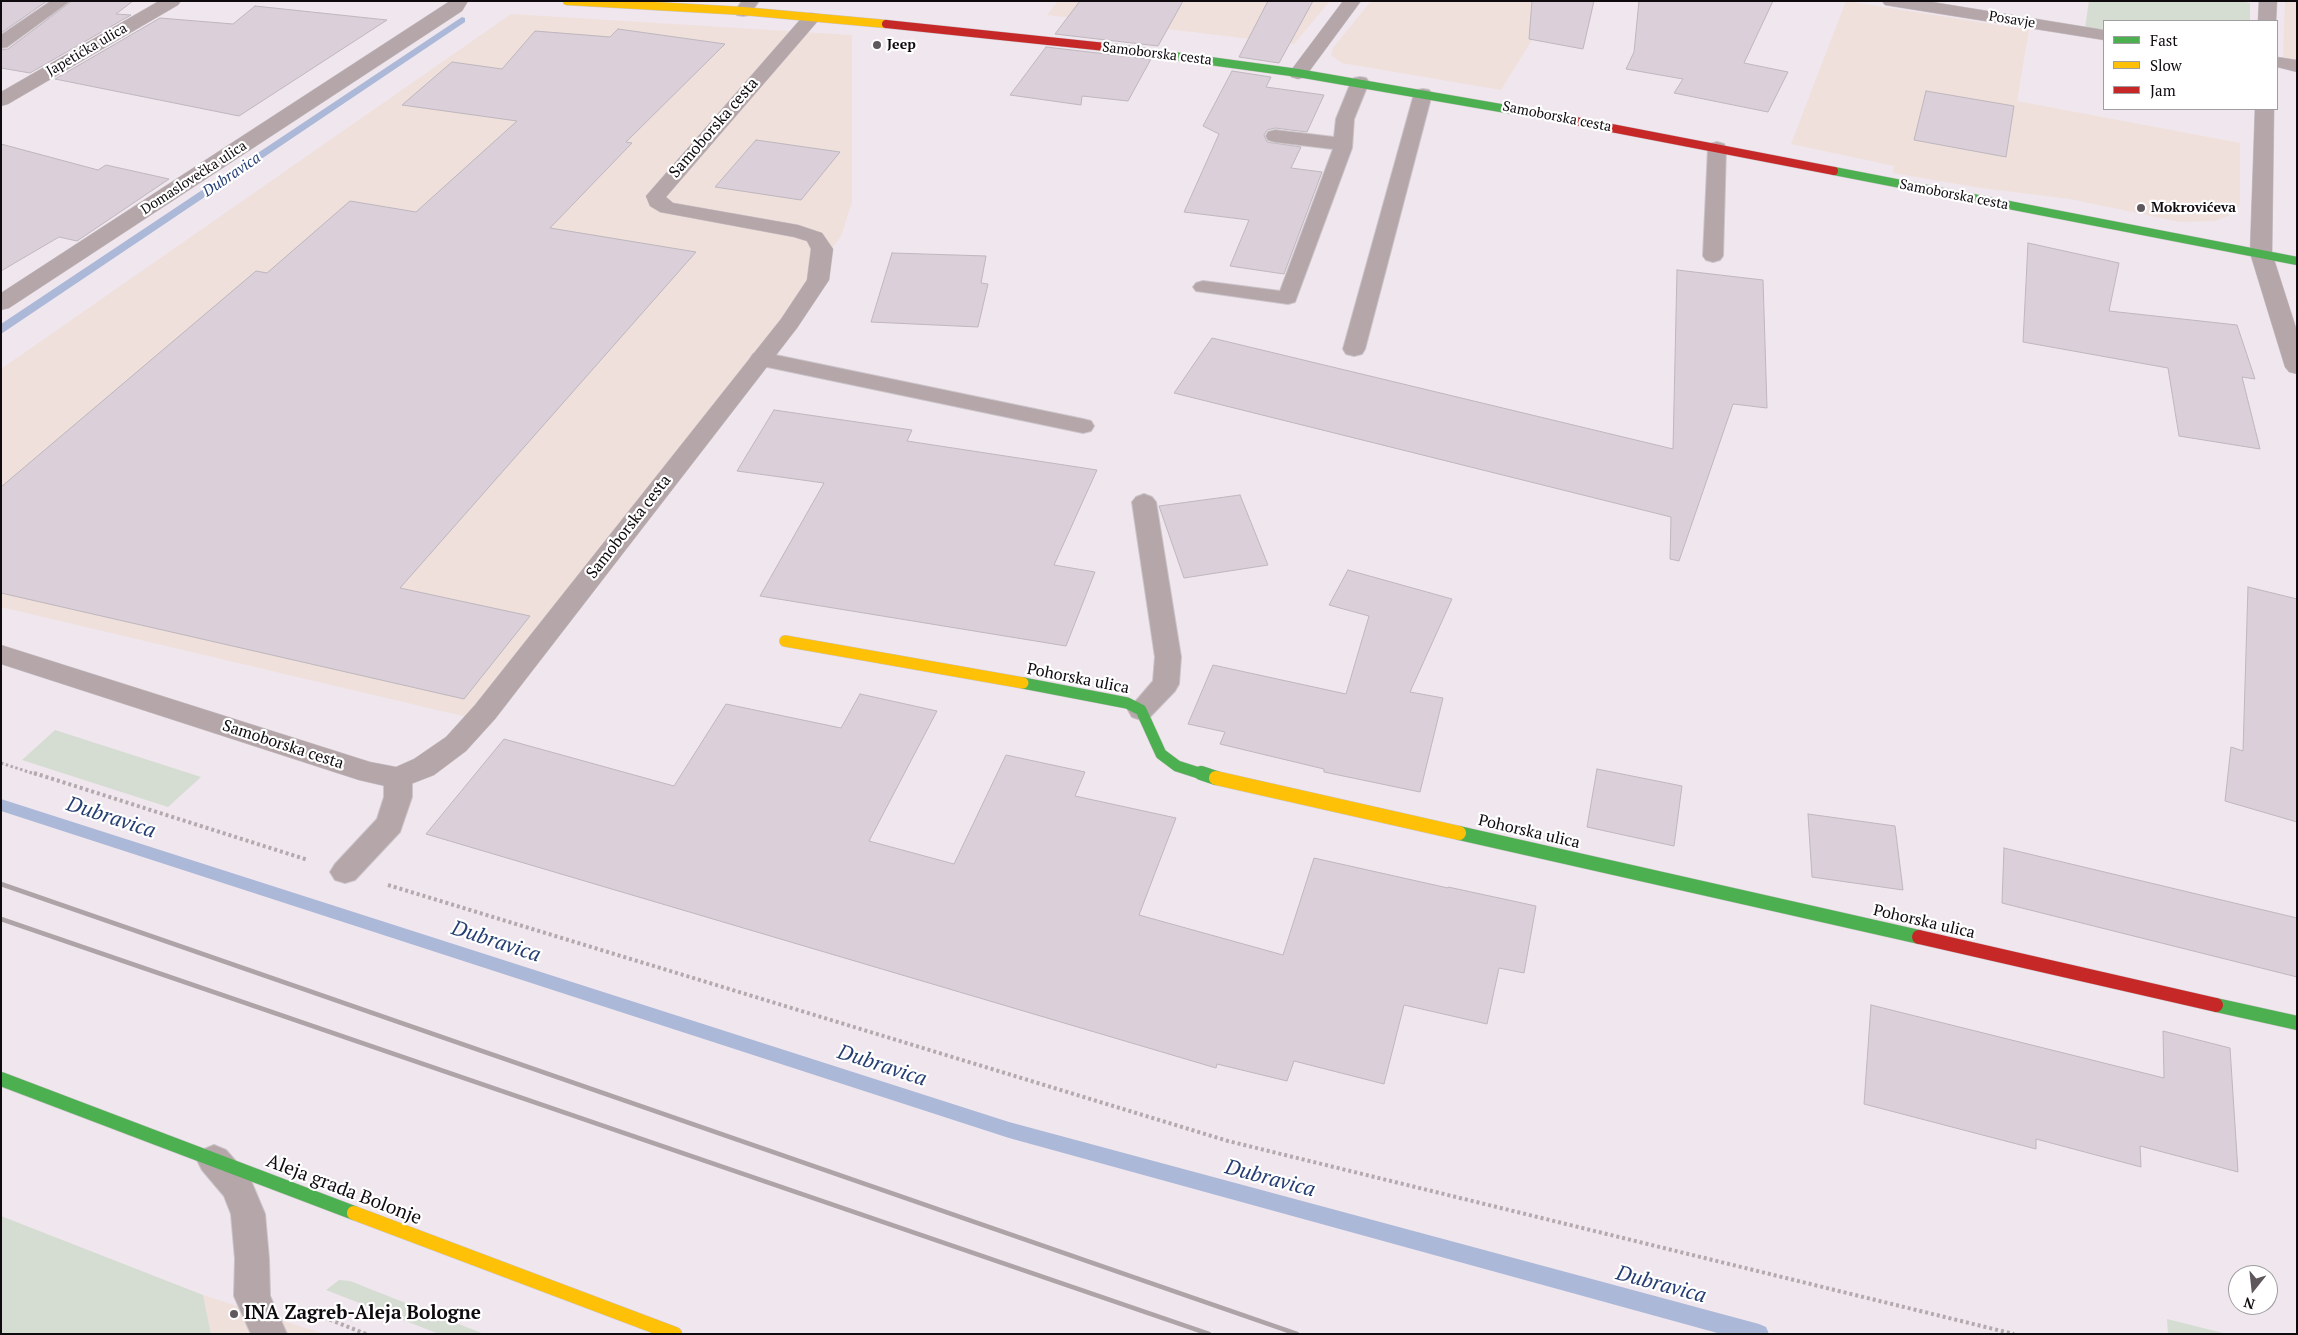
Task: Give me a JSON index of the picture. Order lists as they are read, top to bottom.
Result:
{
  "streets": {
    "street": [
      "Posavje",
      "Japetićka ulica",
      "Samoborska cesta",
      "Domaslovečka ulica",
      "Pohorska ulica",
      "Aleja grada Bolonje"
    ]
  },
  "water": ["Dubravica"],
  "places": ["Jeep", "Mokrovićeva", "INA Zagreb-Aleja Bologne"],
  "legend": ["Fast", "Slow", "Jam"],
  "north": "bottom"
}
